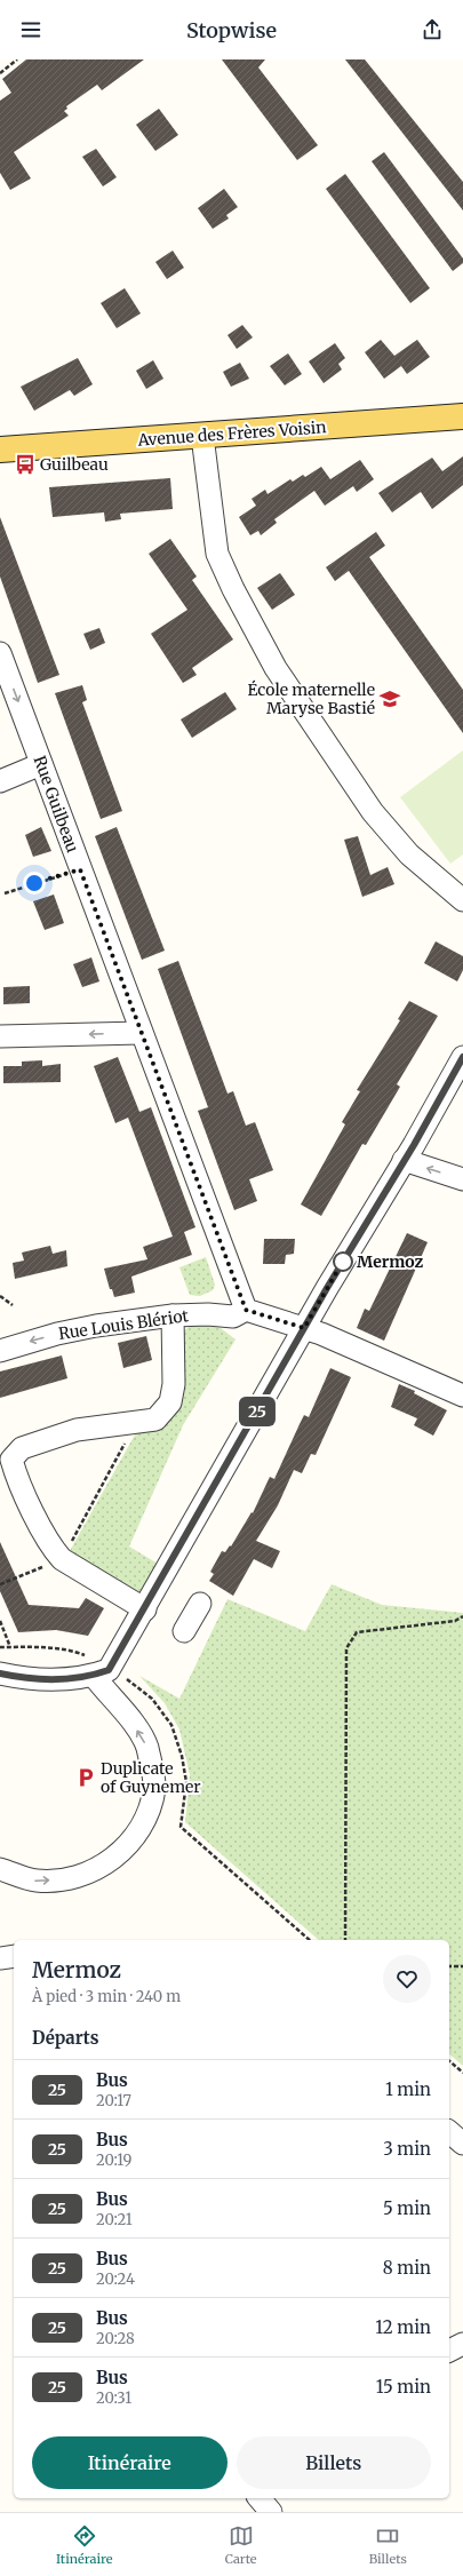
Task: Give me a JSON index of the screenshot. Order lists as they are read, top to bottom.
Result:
{
  "streets": {
    "main road": ["Avenue des Frères Voisin"],
    "street": ["Rue Guilbeau", "Rue Louis Blériot"]
  },
  "crossings": [
    ["Rue Guilbeau", "Rue Louis Blériot"]
  ],
  "one_way": ["Rue Louis Blériot"],
  "places": {
    "bus stop": ["Guilbeau"],
    "school or university": ["École maternelle Maryse Bastié"],
    "other": ["Mermoz"],
    "parking": ["Duplicate of Guynemer"]
  },
  "lines": ["bus line 25"],
  "page": {
    "header": "Stopwise",
    "on_map": "25",
    "heading": [
      ["Mermoz", "À pied · 3 min · 240 m"],
      "Départs"
    ],
    "list": [
      {
        "mark": "25",
        "name": "Bus",
        "note": "20:17",
        "value": "1 min"
      },
      {
        "mark": "25",
        "name": "Bus",
        "note": "20:19",
        "value": "3 min"
      },
      {
        "mark": "25",
        "name": "Bus",
        "note": "20:21",
        "value": "5 min"
      },
      {
        "mark": "25",
        "name": "Bus",
        "note": "20:24",
        "value": "8 min"
      },
      {
        "mark": "25",
        "name": "Bus",
        "note": "20:28",
        "value": "12 min"
      },
      {
        "mark": "25",
        "name": "Bus",
        "note": "20:31",
        "value": "15 min"
      }
    ],
    "buttons": ["Itinéraire", "Billets"],
    "tabs": ["Itinéraire", "Carte", "Billets"]
  }
}
